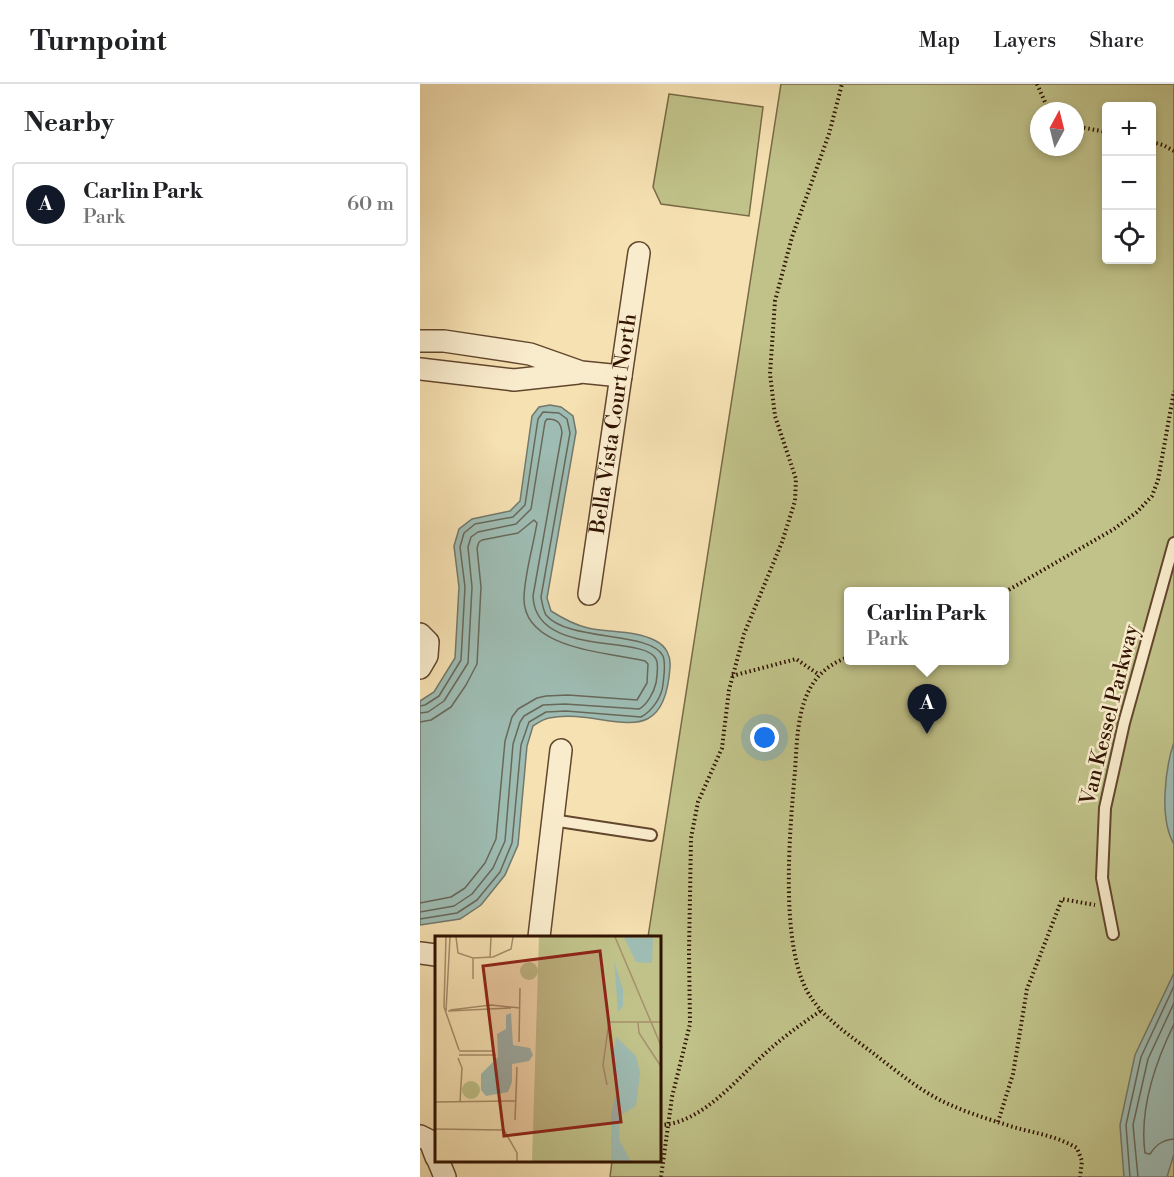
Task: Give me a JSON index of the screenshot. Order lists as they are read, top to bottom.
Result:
{
  "streets": {
    "street": ["Bella Vista Court North"],
    "lane": ["Van Kessel Parkway"]
  },
  "north": "top",
  "page": {
    "header": "Turnpoint",
    "nav": ["Map", "Layers", "Share"],
    "heading": "Nearby",
    "map_buttons": ["+", "−"],
    "list": [
      {
        "mark": "A",
        "name": "Carlin Park",
        "note": "Park",
        "value": "60 m"
      }
    ],
    "popup": ["Carlin Park", "Park"],
    "pins": "A"
  }
}
